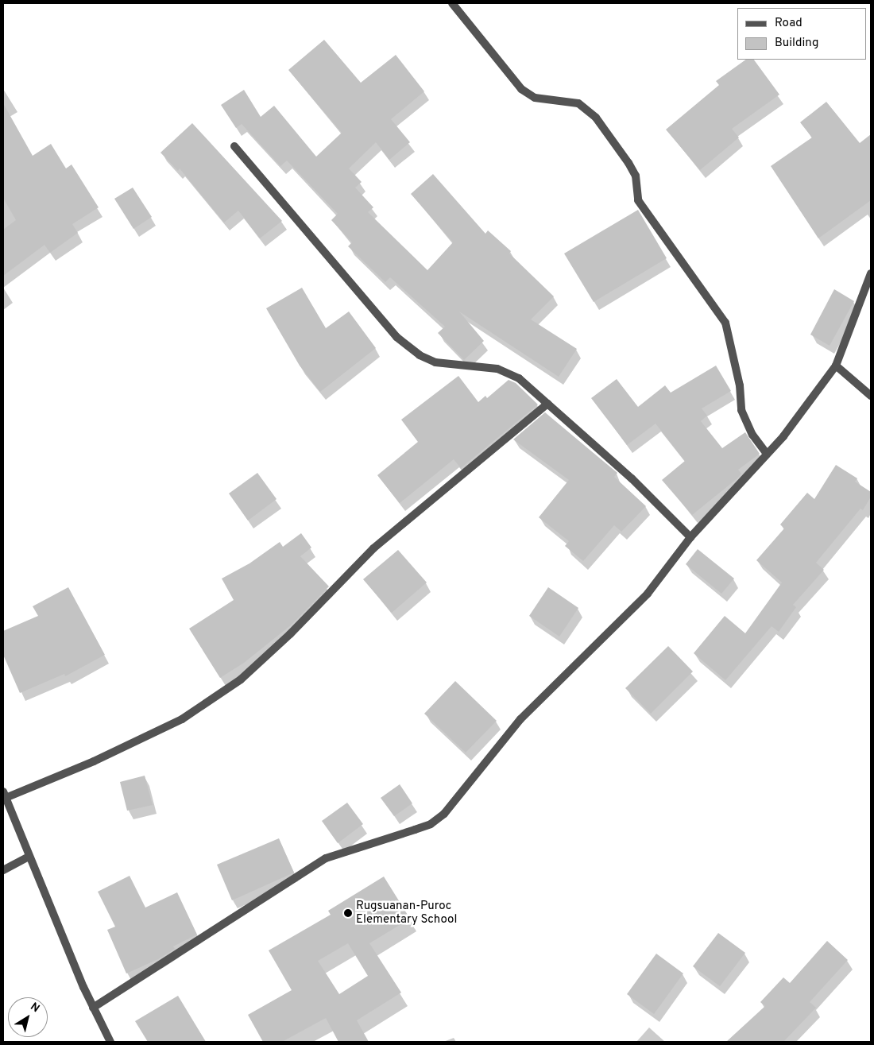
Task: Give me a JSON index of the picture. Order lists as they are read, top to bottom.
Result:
{
  "places": ["Rugsuanan-Puroc Elementary School"],
  "legend": ["Road", "Building"],
  "north": "top right"
}
